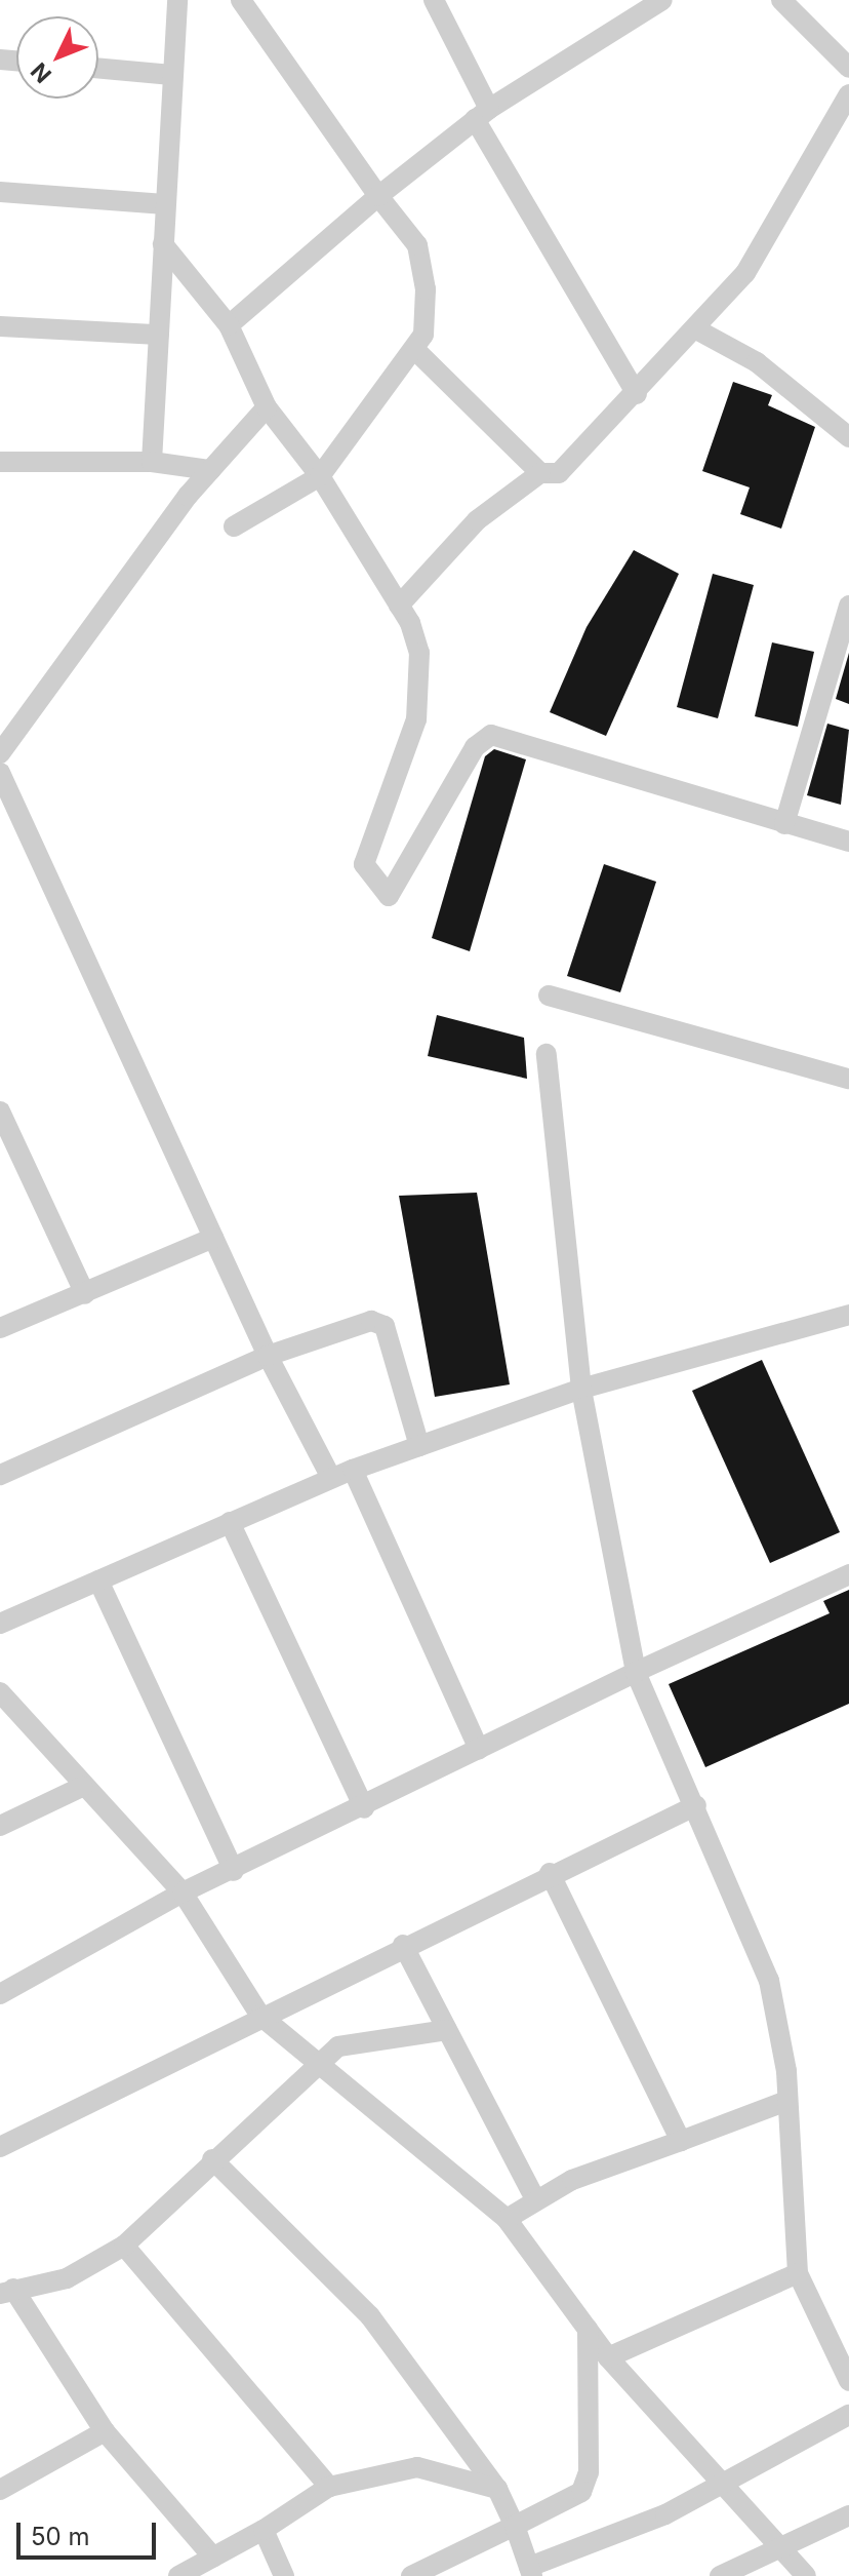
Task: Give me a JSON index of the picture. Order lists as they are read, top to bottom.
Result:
{
  "scale_bar": "50 m",
  "north": "bottom left"
}
